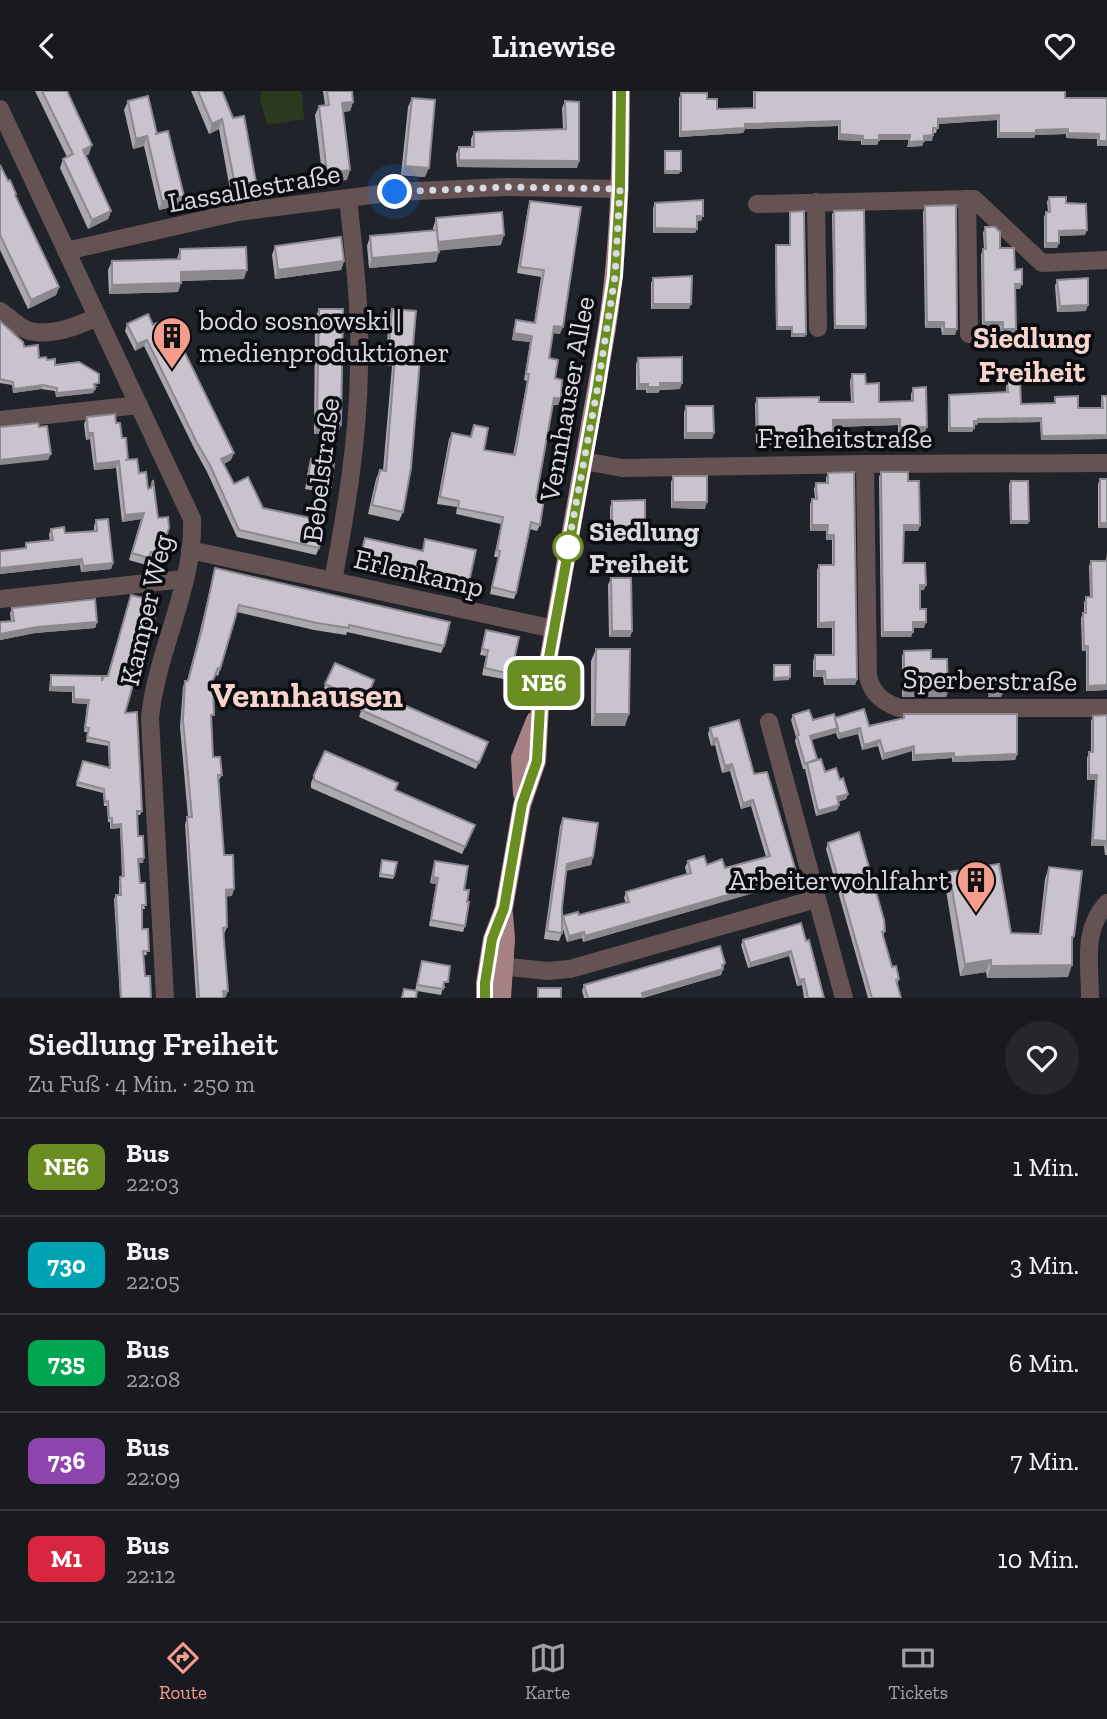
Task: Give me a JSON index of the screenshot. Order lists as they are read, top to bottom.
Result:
{
  "streets": {
    "main road": ["Vennhauser Allee"],
    "street": [
      "Lassallestraße",
      "Freiheitstraße",
      "Bebelstraße",
      "Erlenkamp",
      "Kamper Weg",
      "Sperberstraße"
    ]
  },
  "crossings": [
    ["Lassallestraße", "Vennhauser Allee"],
    ["Lassallestraße", "Bebelstraße"],
    ["Lassallestraße", "Kamper Weg"],
    ["Vennhauser Allee", "Freiheitstraße"],
    ["Vennhauser Allee", "Erlenkamp"],
    ["Freiheitstraße", "Sperberstraße"],
    ["Bebelstraße", "Erlenkamp"],
    ["Erlenkamp", "Kamper Weg"]
  ],
  "districts": ["Siedlung Freiheit", "Vennhausen"],
  "places": {
    "building": ["bodo sosnowski | medienproduktioner", "Arbeiterwohlfahrt"],
    "other": ["Siedlung Freiheit"]
  },
  "lines": ["bus line NE6"],
  "page": {
    "header": "Linewise",
    "on_map": "NE6",
    "heading": ["Siedlung Freiheit", "Zu Fuß · 4 Min. · 250 m"],
    "list": [
      {
        "mark": "NE6",
        "name": "Bus",
        "note": "22:03",
        "value": "1 Min."
      },
      {
        "mark": "730",
        "name": "Bus",
        "note": "22:05",
        "value": "3 Min."
      },
      {
        "mark": "735",
        "name": "Bus",
        "note": "22:08",
        "value": "6 Min."
      },
      {
        "mark": "736",
        "name": "Bus",
        "note": "22:09",
        "value": "7 Min."
      },
      {
        "mark": "M1",
        "name": "Bus",
        "note": "22:12",
        "value": "10 Min."
      }
    ],
    "tabs": ["Route", "Karte", "Tickets"]
  }
}
